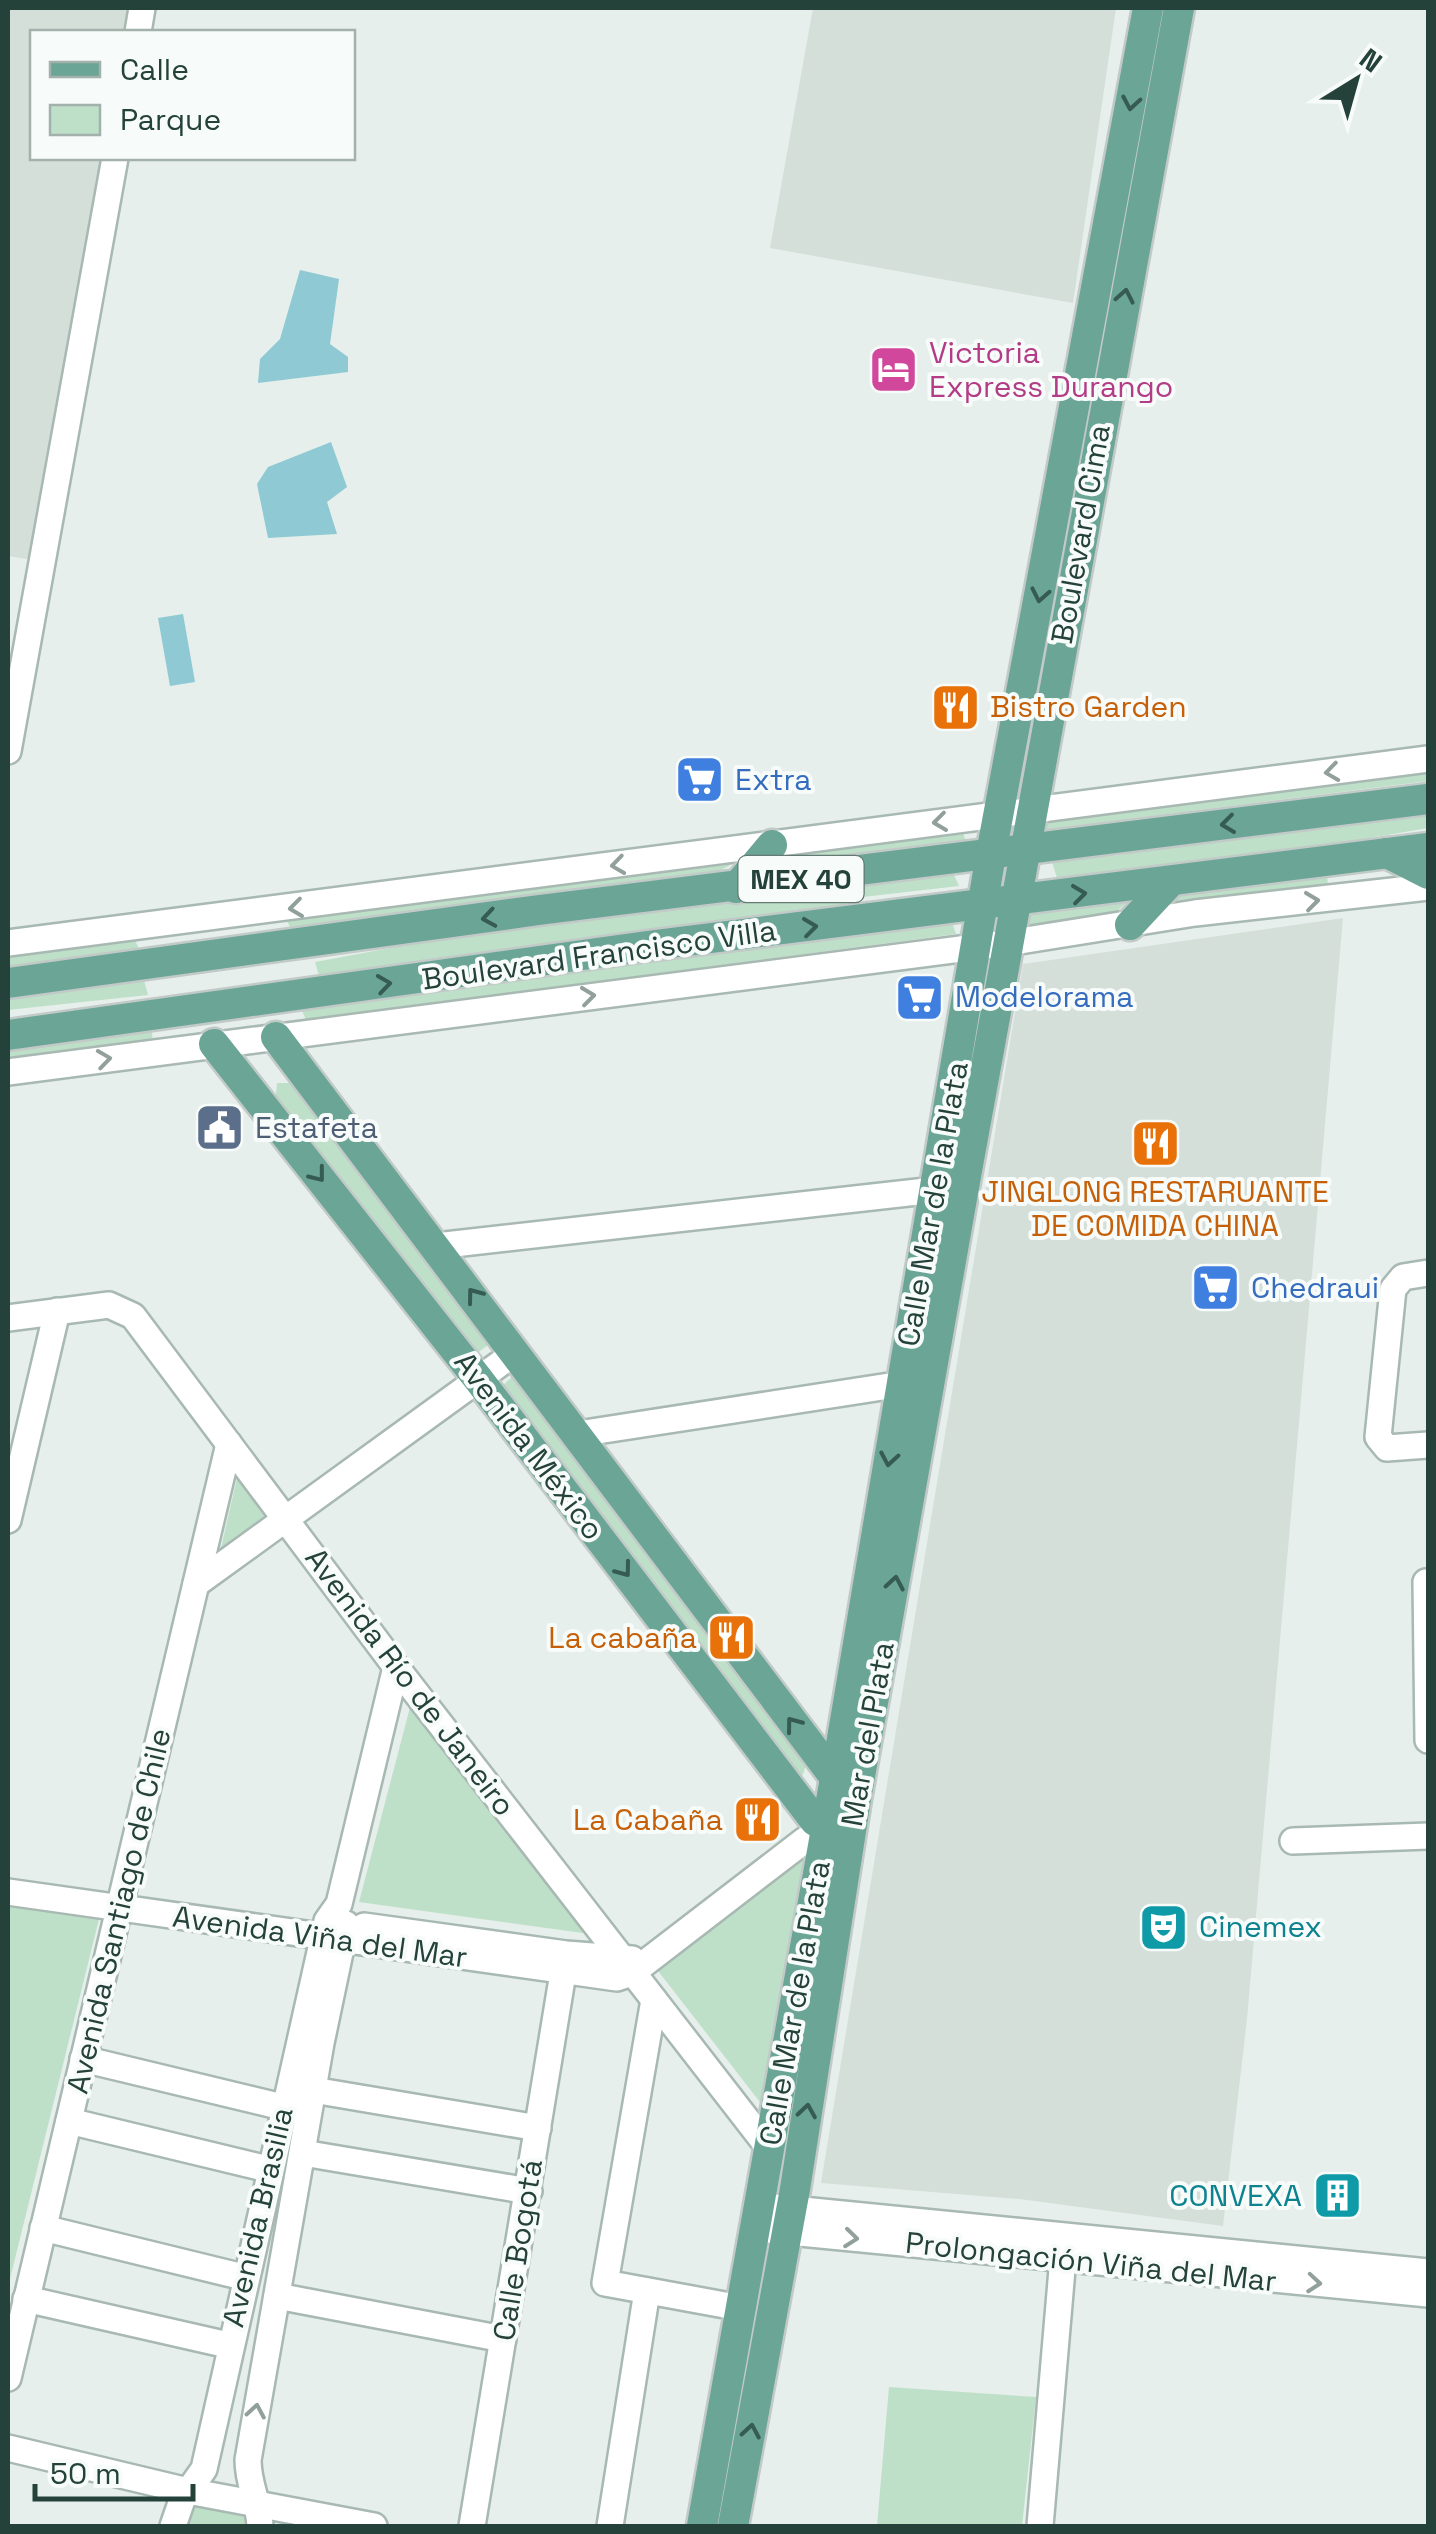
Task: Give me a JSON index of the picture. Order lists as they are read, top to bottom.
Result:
{
  "streets": {
    "main road": [
      "Boulevard Cima",
      "MEX 40",
      "Boulevard Francisco Villa",
      "Calle Mar de la Plata",
      "Avenida México",
      "Mar del Plata"
    ],
    "street": [
      "Avenida Río de Janeiro",
      "Avenida Santiago de Chile",
      "Avenida Viña del Mar",
      "Avenida Brasilia",
      "Calle Bogotá",
      "Prolongación Viña del Mar"
    ]
  },
  "crossings": [
    ["Boulevard Cima", "Boulevard Francisco Villa"],
    ["Boulevard Cima", "Mar del Plata"],
    ["Boulevard Francisco Villa", "Avenida México"],
    ["Boulevard Francisco Villa", "Mar del Plata"],
    ["Calle Mar de la Plata", "Avenida México"],
    ["Calle Mar de la Plata", "Avenida Río de Janeiro"],
    ["Calle Mar de la Plata", "Mar del Plata"],
    ["Calle Mar de la Plata", "Prolongación Viña del Mar"],
    ["Avenida México", "Mar del Plata"],
    ["Avenida Río de Janeiro", "Avenida Santiago de Chile"],
    ["Avenida Río de Janeiro", "Avenida Viña del Mar"],
    ["Avenida Río de Janeiro", "Avenida Brasilia"],
    ["Mar del Plata", "Prolongación Viña del Mar"],
    ["Avenida Santiago de Chile", "Avenida Viña del Mar"],
    ["Avenida Viña del Mar", "Avenida Brasilia"],
    ["Avenida Viña del Mar", "Calle Bogotá"]
  ],
  "one_way": ["Mar del Plata"],
  "places": {
    "hotel": ["Victoria Express Durango"],
    "restaurant": [
      "Bistro Garden",
      "JINGLONG RESTARUANTE DE COMIDA CHINA",
      "La cabaña",
      "La Cabaña"
    ],
    "supermarket": ["Extra", "Modelorama", "Chedraui"],
    "public building": ["Estafeta"],
    "theatre": ["Cinemex"],
    "building": ["CONVEXA"]
  },
  "legend": ["Calle", "Parque"],
  "scale_bar": "50 m",
  "north": "top right"
}
